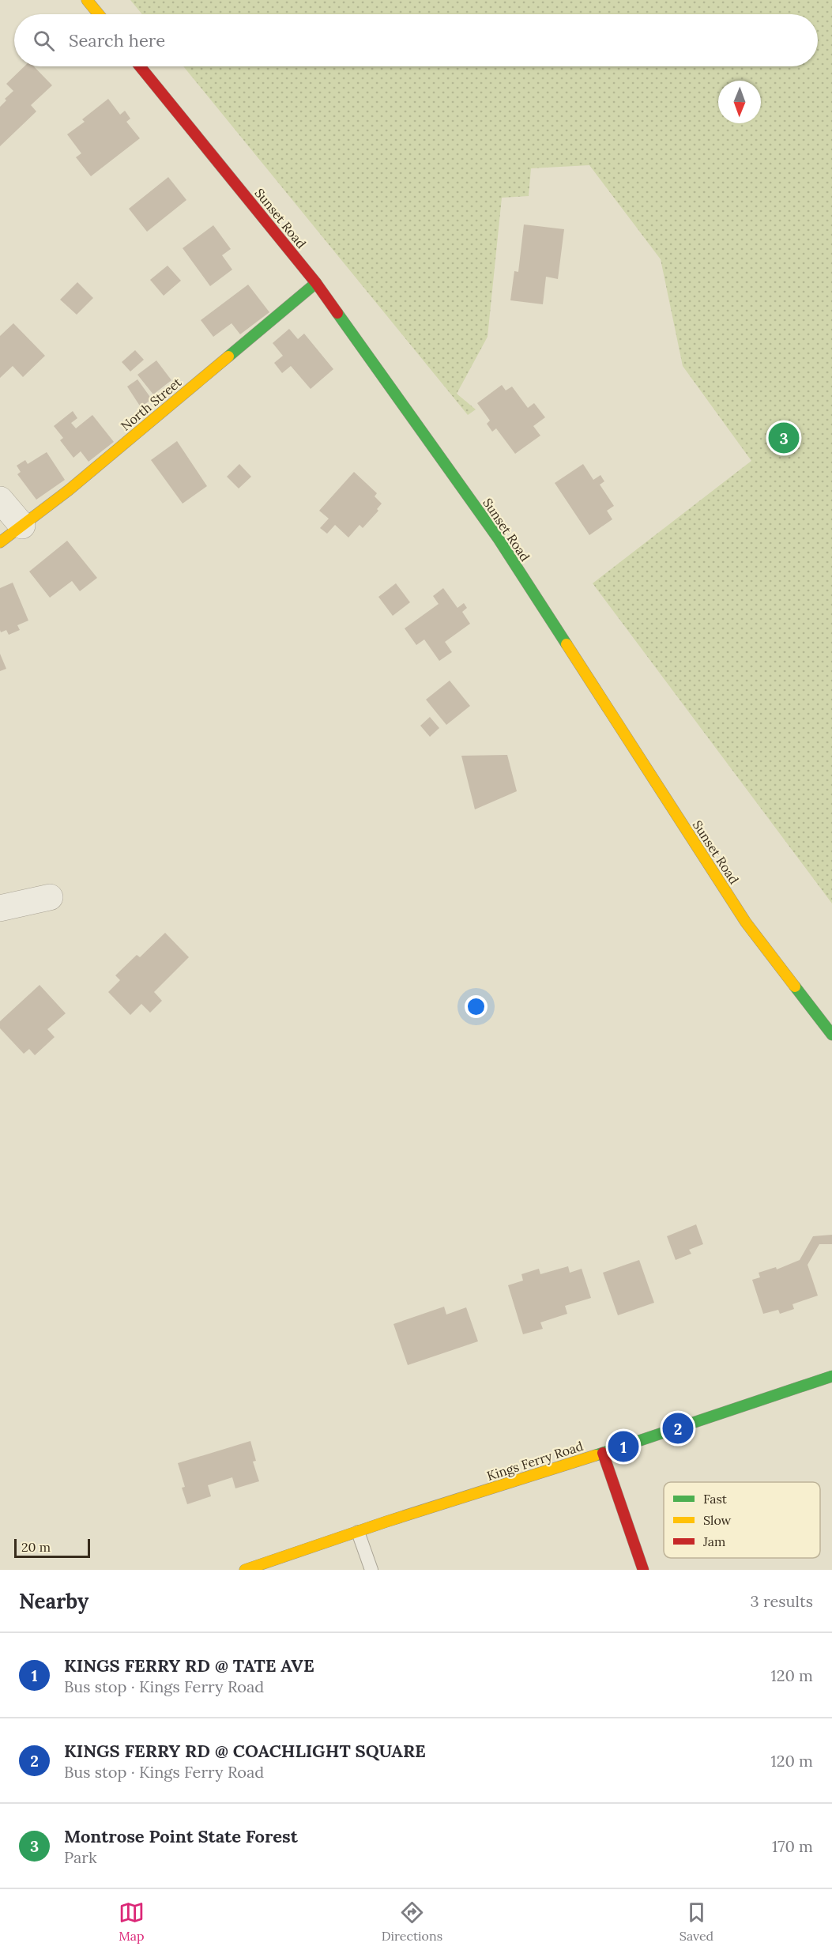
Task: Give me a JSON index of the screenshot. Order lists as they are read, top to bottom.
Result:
{
  "streets": {
    "street": ["Sunset Road", "North Street", "Kings Ferry Road"]
  },
  "crossings": [
    ["Sunset Road", "North Street"]
  ],
  "legend": ["Fast", "Slow", "Jam"],
  "scale_bar": "20 m",
  "north": "bottom",
  "page": {
    "search": "Search here",
    "pins": ["3", "2", "1"],
    "scale": "20 m",
    "heading": ["Nearby", "3 results"],
    "list": [
      {
        "mark": "1",
        "name": "KINGS FERRY RD @ TATE AVE",
        "note": "Bus stop · Kings Ferry Road",
        "value": "120 m"
      },
      {
        "mark": "2",
        "name": "KINGS FERRY RD @ COACHLIGHT SQUARE",
        "note": "Bus stop · Kings Ferry Road",
        "value": "120 m"
      },
      {
        "mark": "3",
        "name": "Montrose Point State Forest",
        "note": "Park",
        "value": "170 m"
      }
    ],
    "nav": ["Map", "Directions", "Saved"]
  }
}
